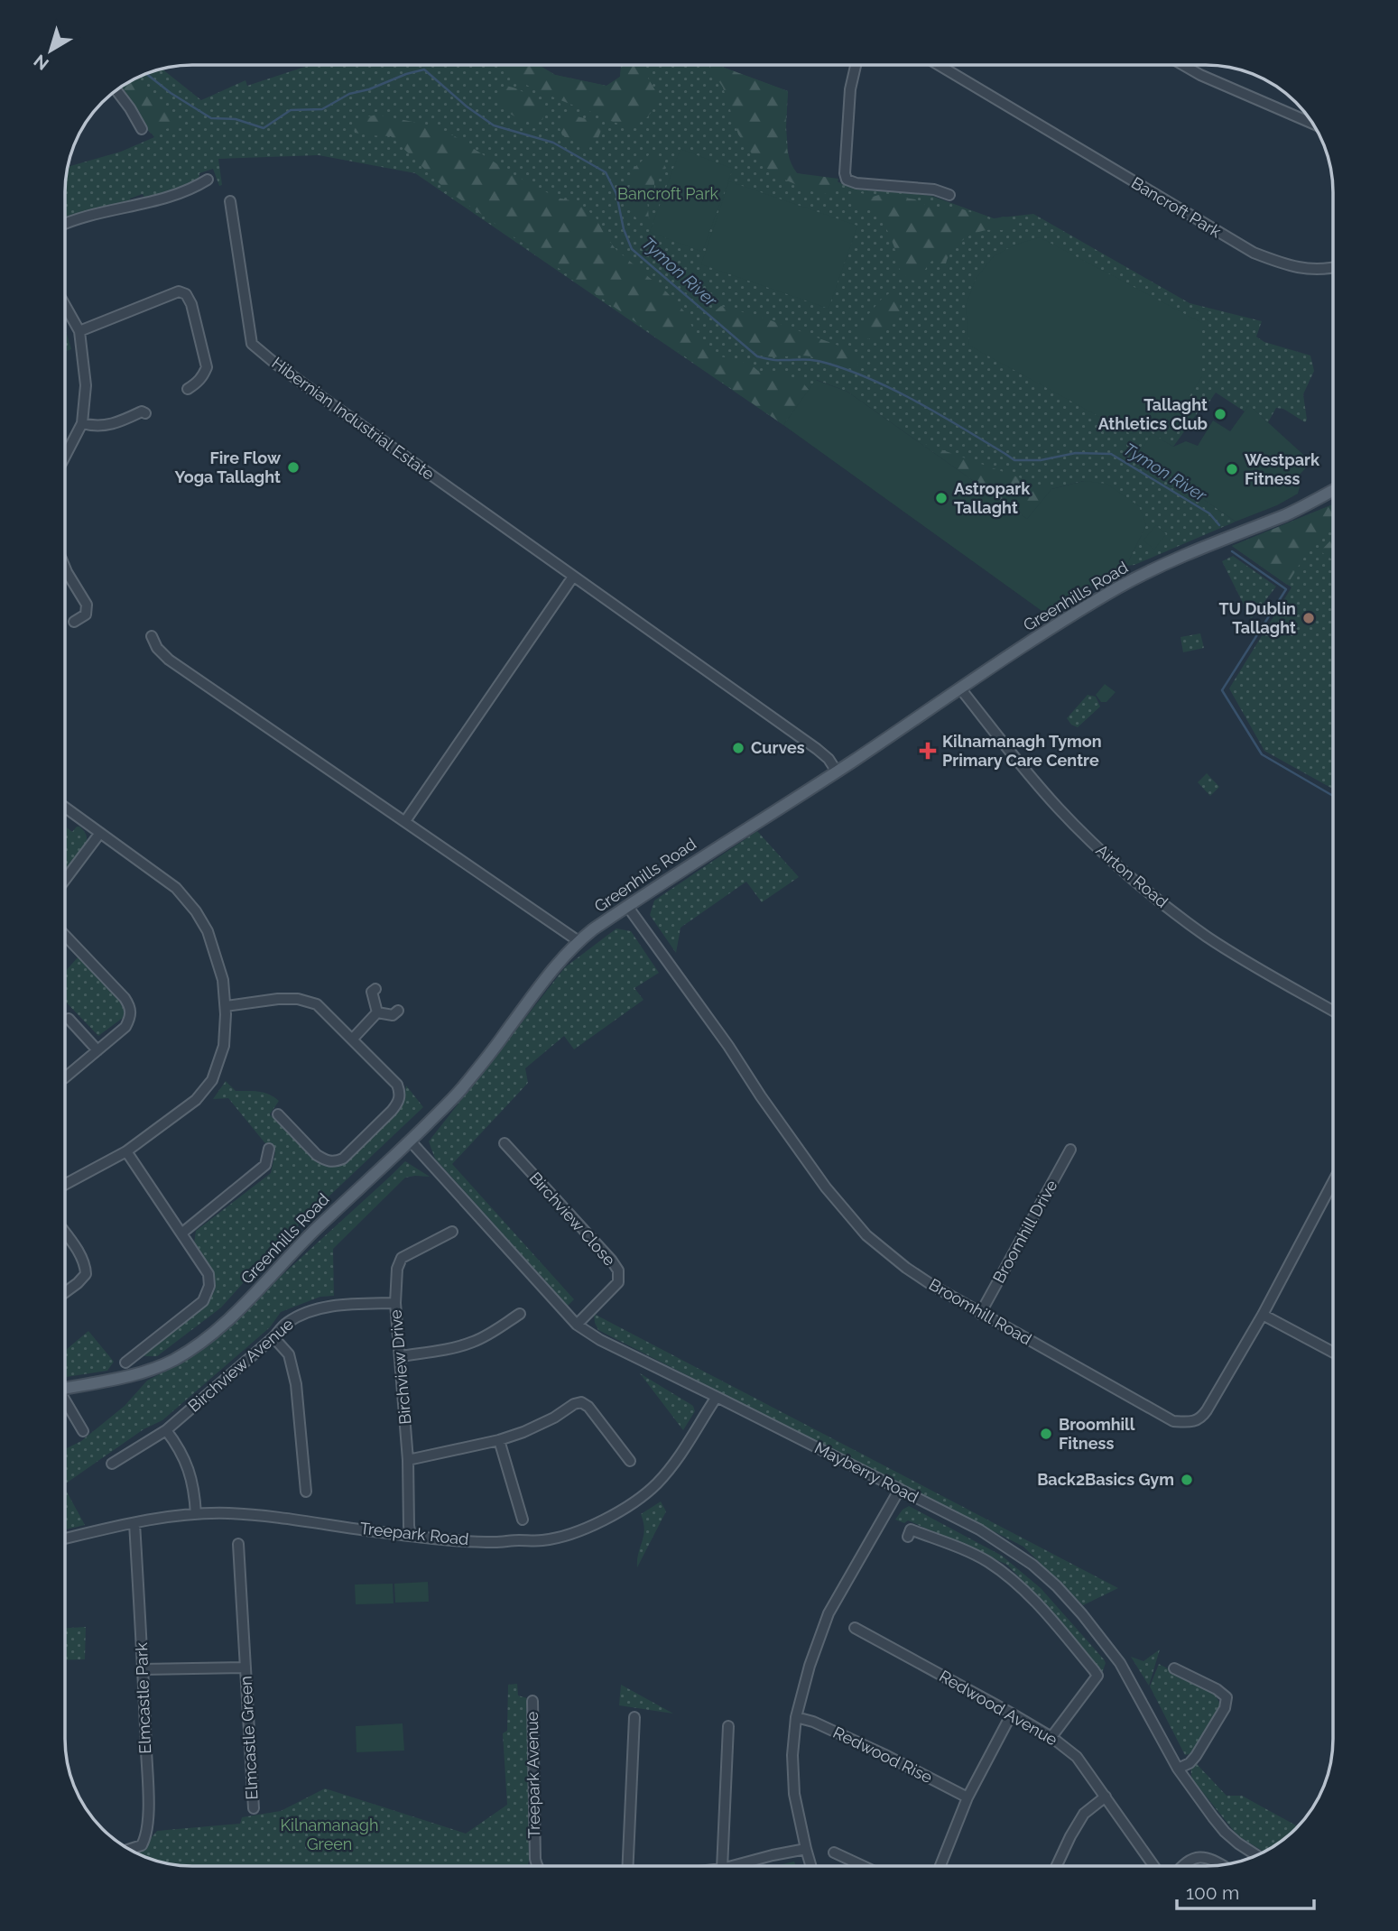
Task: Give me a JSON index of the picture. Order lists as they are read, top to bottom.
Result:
{
  "streets": {
    "main road": ["Greenhills Road"],
    "street": [
      "Bancroft Park",
      "Hibernian Industrial Estate",
      "Airton Road",
      "Birchview Close",
      "Broomhill Drive",
      "Broomhill Road",
      "Birchview Avenue",
      "Birchview Drive",
      "Mayberry Road",
      "Treepark Road",
      "Elmcastle Park",
      "Redwood Avenue",
      "Elmcastle Green",
      "Redwood Rise",
      "Treepark Avenue"
    ]
  },
  "crossings": [
    ["Hibernian Industrial Estate", "Greenhills Road"],
    ["Greenhills Road", "Airton Road"],
    ["Greenhills Road", "Broomhill Road"],
    ["Greenhills Road", "Mayberry Road"],
    ["Birchview Close", "Mayberry Road"],
    ["Broomhill Drive", "Broomhill Road"],
    ["Birchview Avenue", "Birchview Drive"],
    ["Birchview Drive", "Treepark Road"],
    ["Mayberry Road", "Treepark Road"],
    ["Treepark Road", "Elmcastle Park"],
    ["Elmcastle Park", "Elmcastle Green"]
  ],
  "water": ["Tymon River"],
  "parks": ["Bancroft Park", "Kilnamanagh Green"],
  "places": {
    "other": [
      "Tallaght Athletics Club",
      "Fire Flow Yoga Tallaght",
      "Westpark Fitness",
      "Astropark Tallaght",
      "TU Dublin Tallaght",
      "Curves",
      "Broomhill Fitness",
      "Back2Basics Gym"
    ],
    "health": ["Kilnamanagh Tymon Primary Care Centre"]
  },
  "scale_bar": "100 m",
  "north": "bottom left"
}
